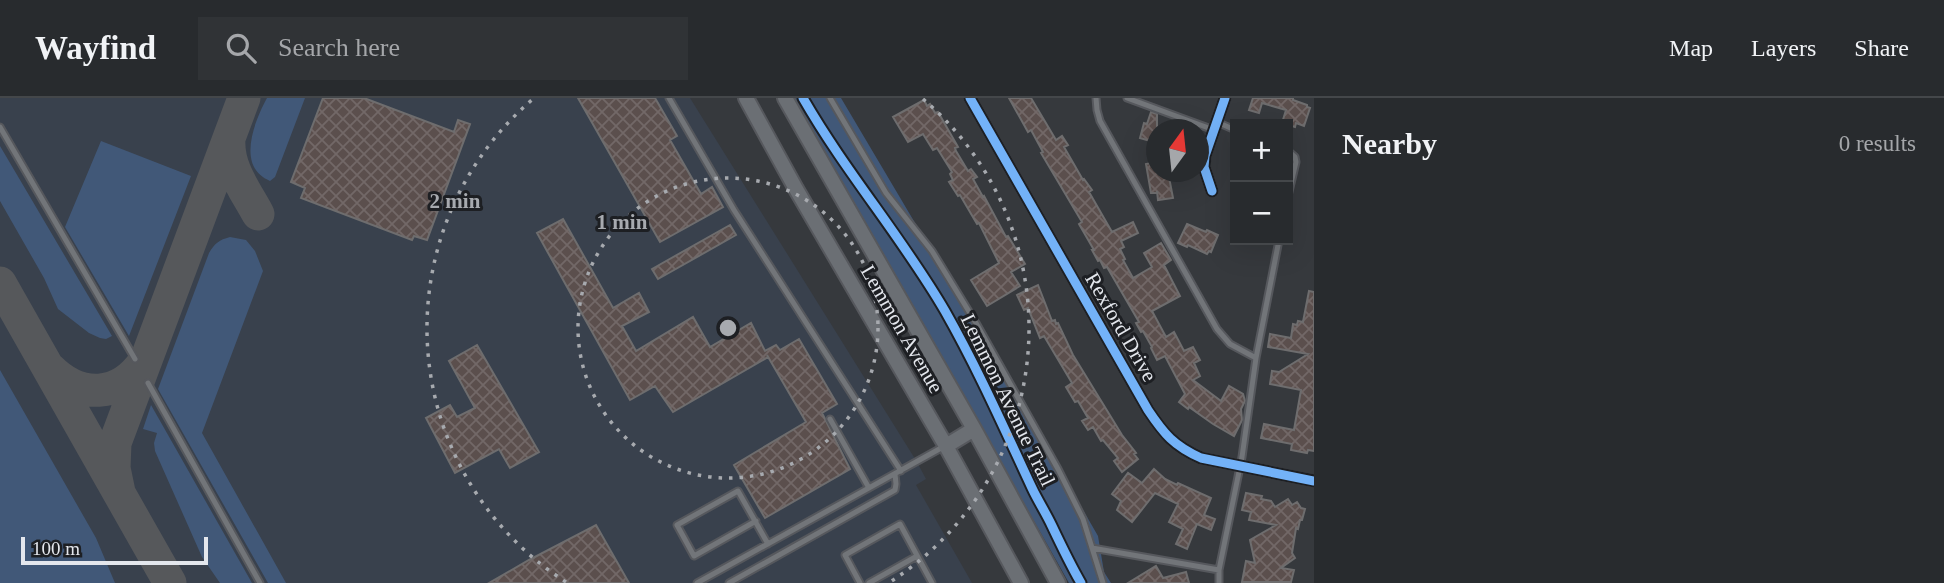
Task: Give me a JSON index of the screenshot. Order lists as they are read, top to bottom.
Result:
{
  "streets": {
    "main road": ["Lemmon Avenue"],
    "street": ["Rexford Drive"],
    "cycle path": ["Lemmon Avenue Trail"]
  },
  "scale_bar": "100 m",
  "north": "top",
  "page": {
    "header": "Wayfind",
    "search": "Search here",
    "nav": ["Map", "Layers", "Share"],
    "heading": ["Nearby", "0 results"],
    "map_buttons": ["+", "−"],
    "scale": "100 m"
  },
  "rings": ["2 min", "1 min"]
}
